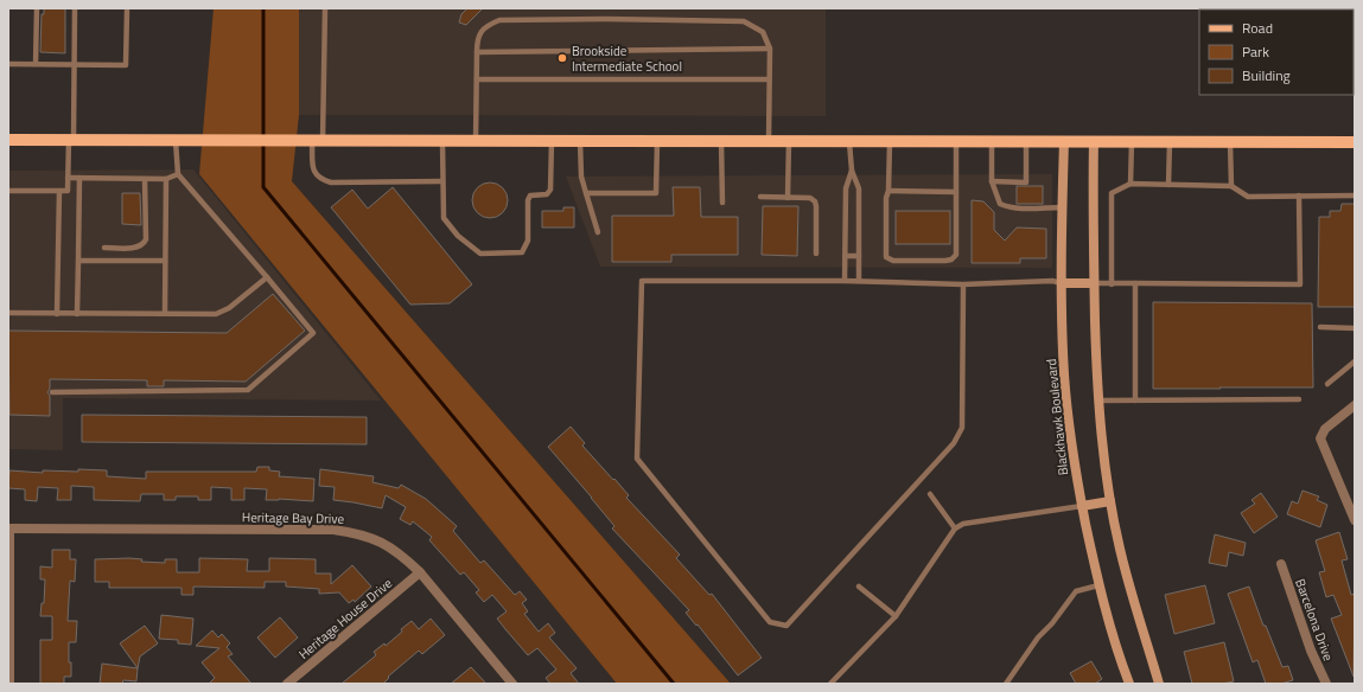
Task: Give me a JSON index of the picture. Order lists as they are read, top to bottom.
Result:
{
  "streets": {
    "main road": ["Blackhawk Boulevard"],
    "street": ["Heritage Bay Drive", "Heritage House Drive", "Barcelona Drive"]
  },
  "crossings": [
    ["Heritage Bay Drive", "Heritage House Drive"]
  ],
  "places": ["Brookside Intermediate School"],
  "legend": ["Road", "Park", "Building"]
}
